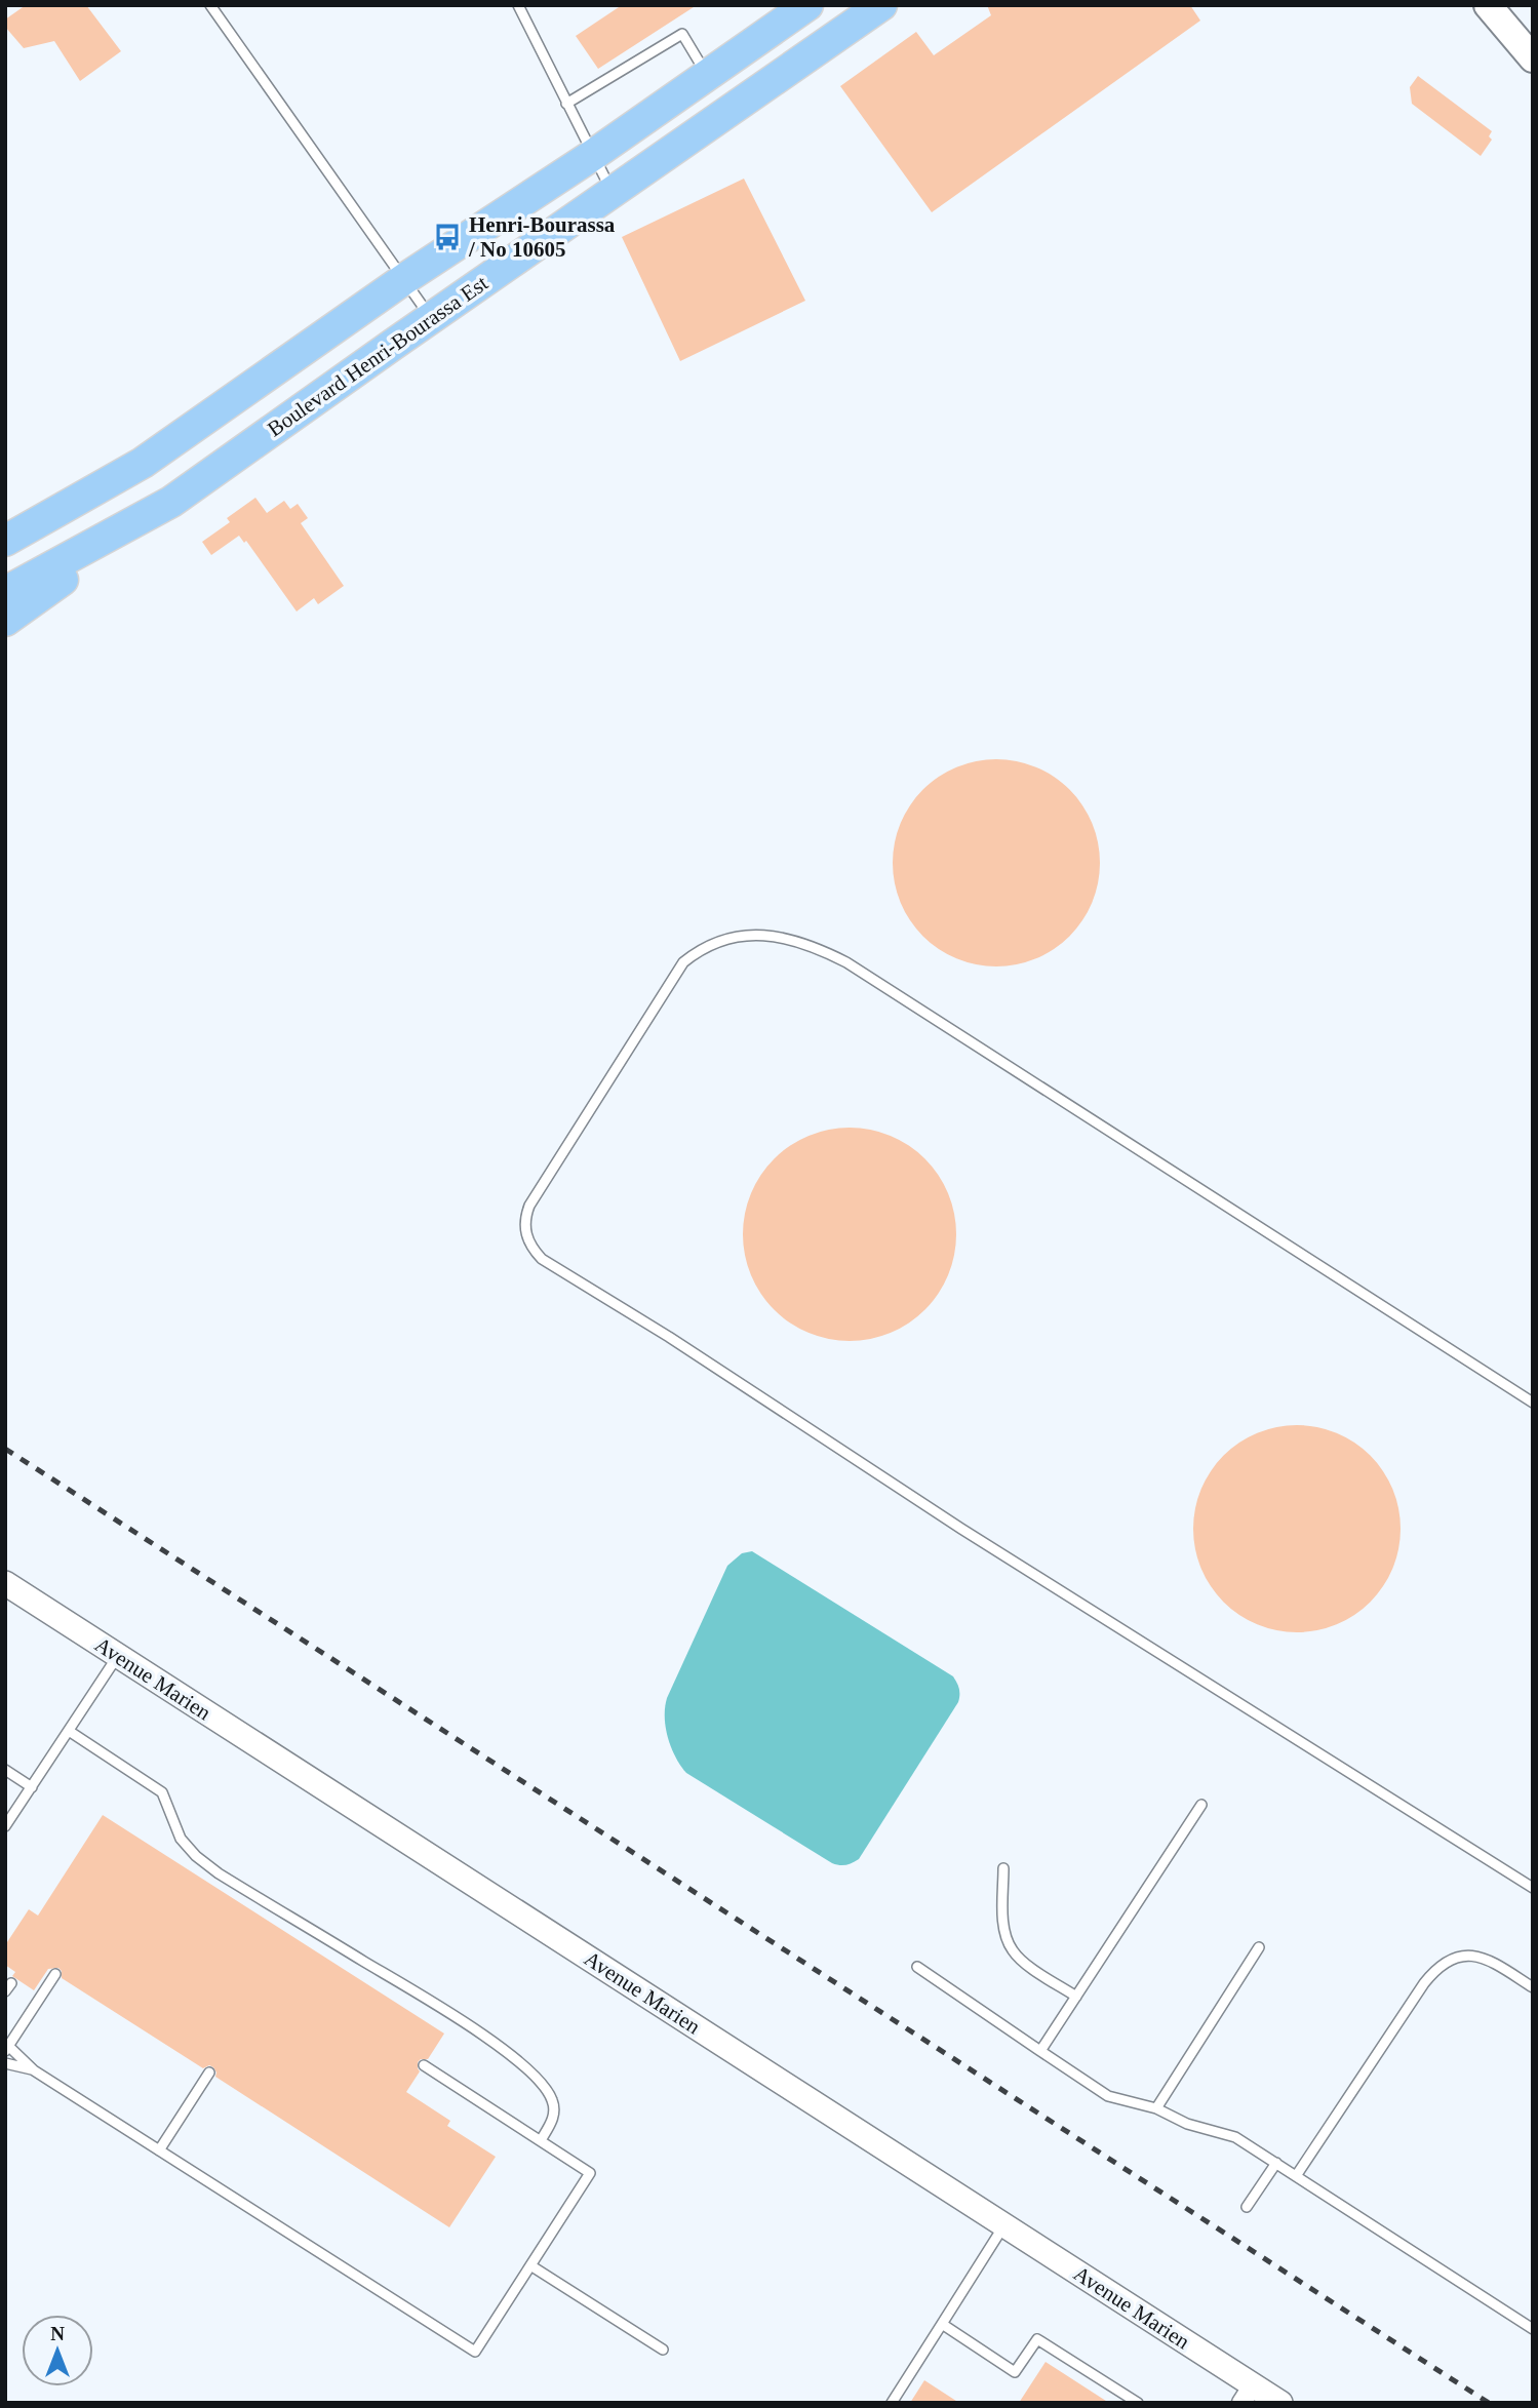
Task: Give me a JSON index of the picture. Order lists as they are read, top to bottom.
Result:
{
  "streets": {
    "main road": ["Boulevard Henri-Bourassa Est"],
    "street": ["Avenue Marien"]
  },
  "places": {
    "bus stop": ["Henri-Bourassa / No 10605"]
  },
  "north": "top"
}
